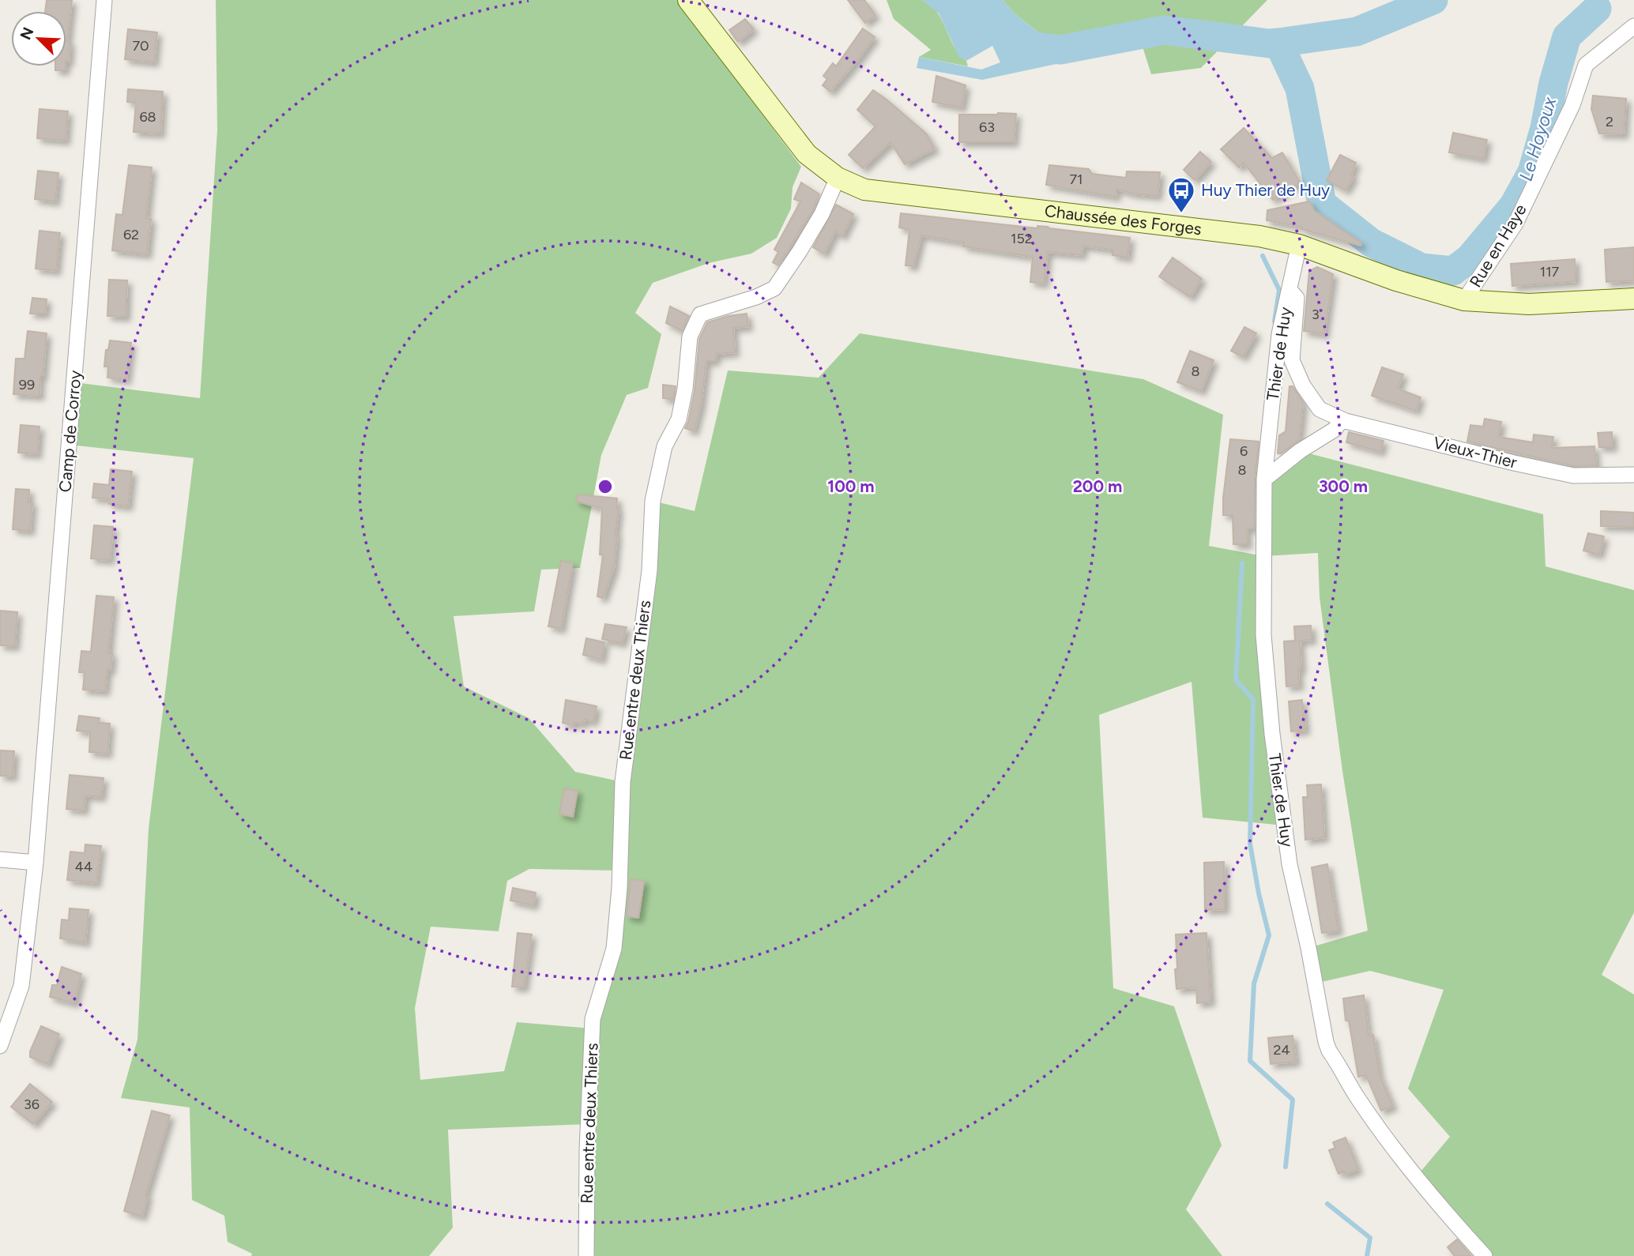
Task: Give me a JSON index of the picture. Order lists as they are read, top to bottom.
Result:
{
  "streets": {
    "main road": ["Chaussée des Forges"],
    "street": [
      "Rue en Haye",
      "Thier de Huy",
      "Camp de Corroy",
      "Vieux-Thier",
      "Rue entre deux Thiers"
    ]
  },
  "crossings": [
    ["Chaussée des Forges", "Rue en Haye"],
    ["Chaussée des Forges", "Thier de Huy"],
    ["Chaussée des Forges", "Rue entre deux Thiers"],
    ["Thier de Huy", "Vieux-Thier"]
  ],
  "water": ["Le Hoyoux"],
  "places": {
    "bus stop": ["Huy Thier de Huy"]
  },
  "house_numbers": [
    "70",
    "68",
    "2",
    "63",
    "71",
    "62",
    "152",
    "117",
    "3",
    "8",
    "99",
    "6",
    "8",
    "44",
    "24",
    "36"
  ],
  "north": "top left",
  "rings": ["100 m", "200 m", "300 m"]
}
